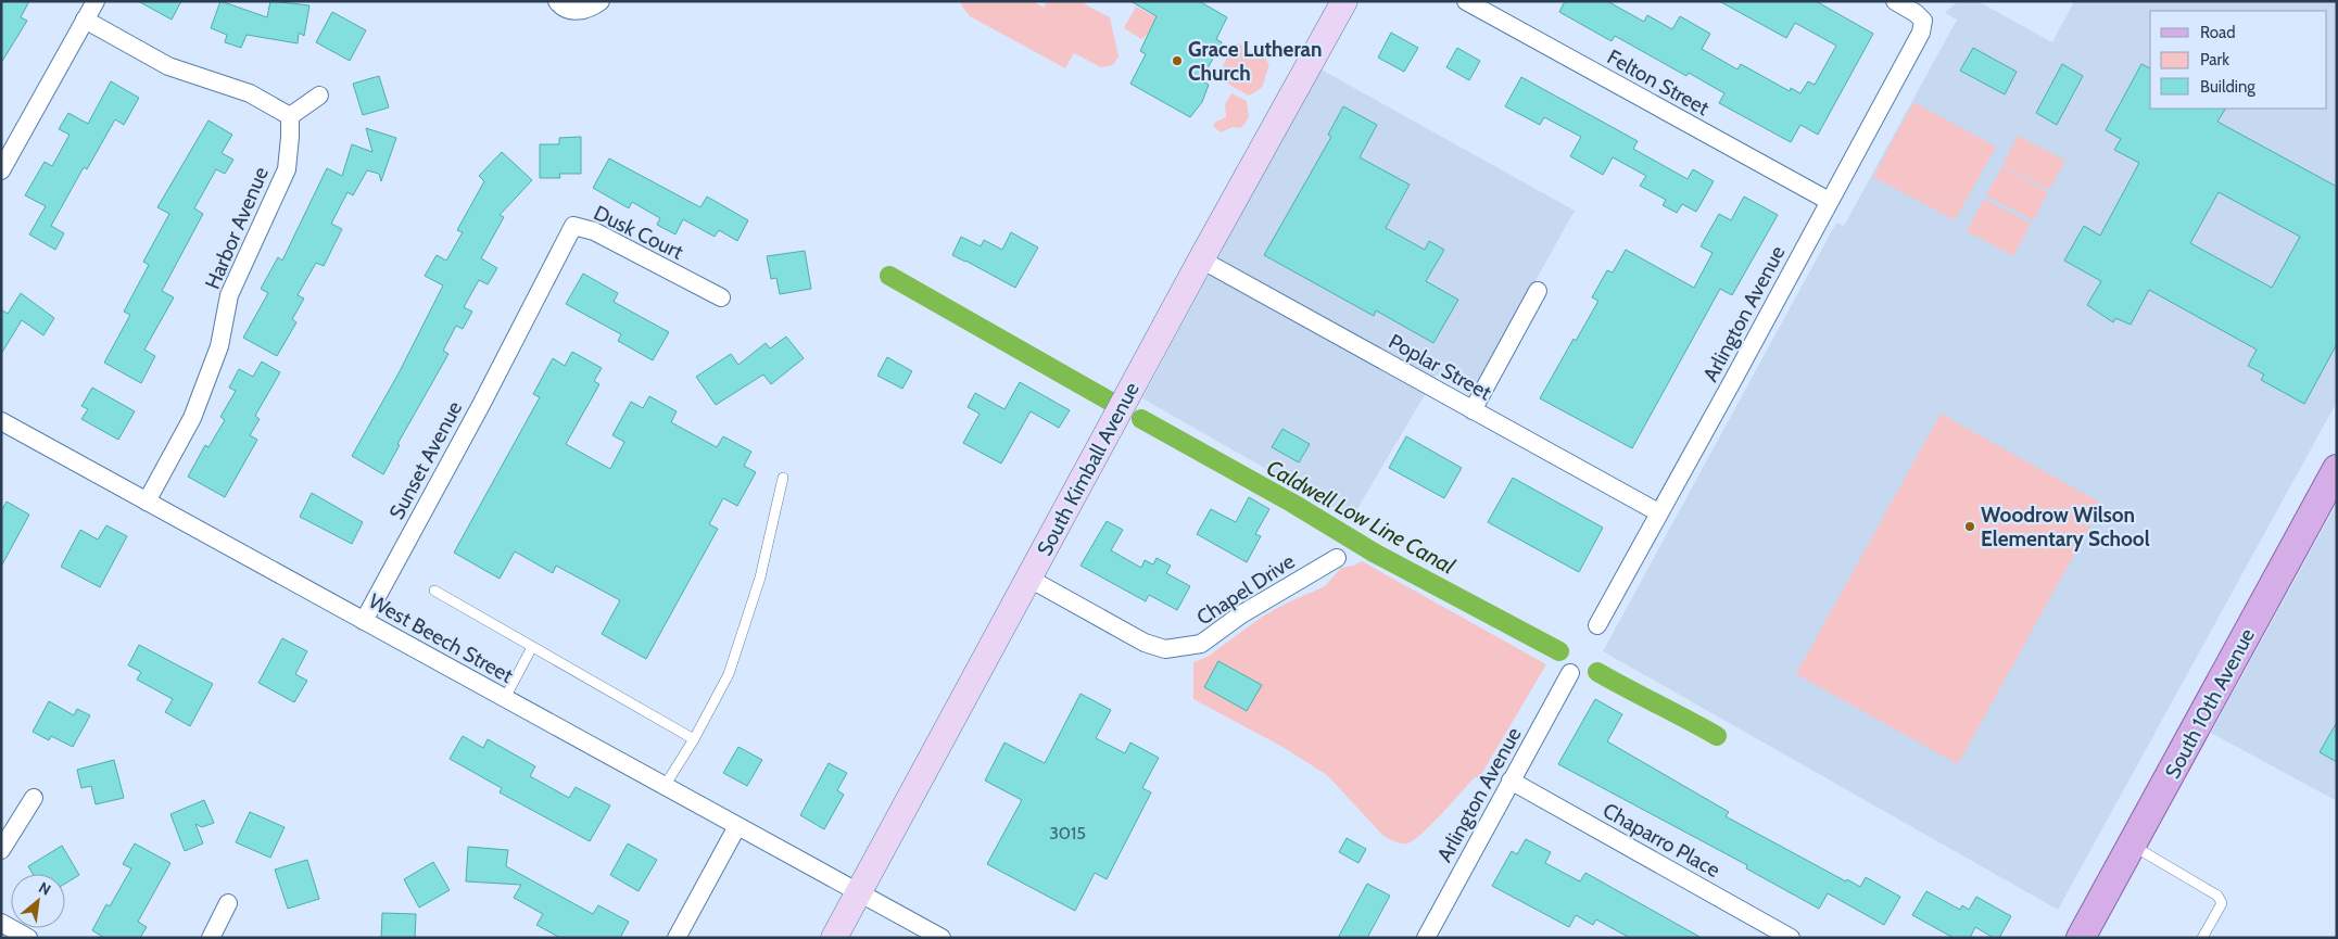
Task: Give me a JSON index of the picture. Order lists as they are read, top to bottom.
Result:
{
  "streets": {
    "main road": ["South 10th Avenue"],
    "street": [
      "Felton Street",
      "Harbor Avenue",
      "Dusk Court",
      "Arlington Avenue",
      "Poplar Street",
      "Sunset Avenue",
      "South Kimball Avenue",
      "Chapel Drive",
      "West Beech Street",
      "Chaparro Place"
    ]
  },
  "crossings": [
    ["Felton Street", "Arlington Avenue"],
    ["Harbor Avenue", "West Beech Street"],
    ["Dusk Court", "Sunset Avenue"],
    ["Arlington Avenue", "Poplar Street"],
    ["Arlington Avenue", "Chaparro Place"],
    ["Poplar Street", "South Kimball Avenue"],
    ["Sunset Avenue", "West Beech Street"],
    ["South Kimball Avenue", "Chapel Drive"],
    ["South Kimball Avenue", "West Beech Street"]
  ],
  "water": ["Caldwell Low Line Canal"],
  "places": ["Grace Lutheran Church", "Woodrow Wilson Elementary School"],
  "house_numbers": ["3015"],
  "legend": ["Road", "Park", "Building"],
  "north": "top right"
}
